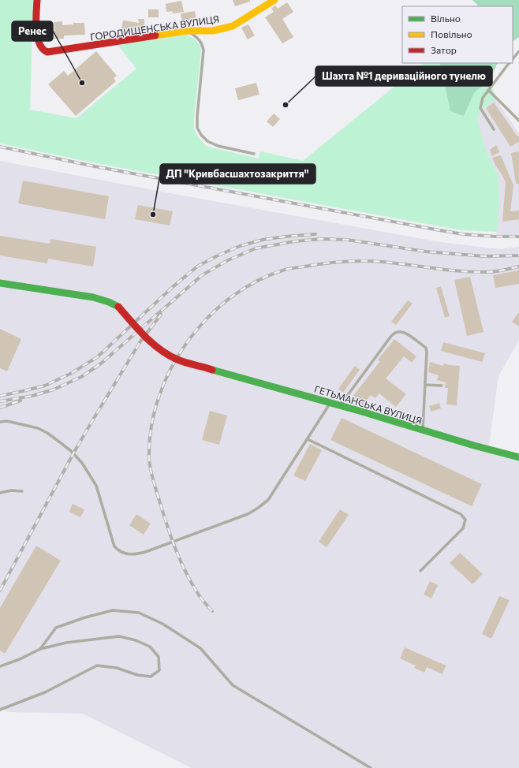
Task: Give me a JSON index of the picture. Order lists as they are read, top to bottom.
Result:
{
  "streets": {
    "street": ["ГОРОДИЩЕНСЬКА ВУЛИЦЯ", "ГЕТЬМАНСЬКА ВУЛИЦЯ"]
  },
  "places": ["Ренес", "Шахта №1 дериваційного тунелю", "ДП \"Кривбасшахтозакриття\""],
  "legend": ["Вільно", "Повільно", "Затор"]
}
